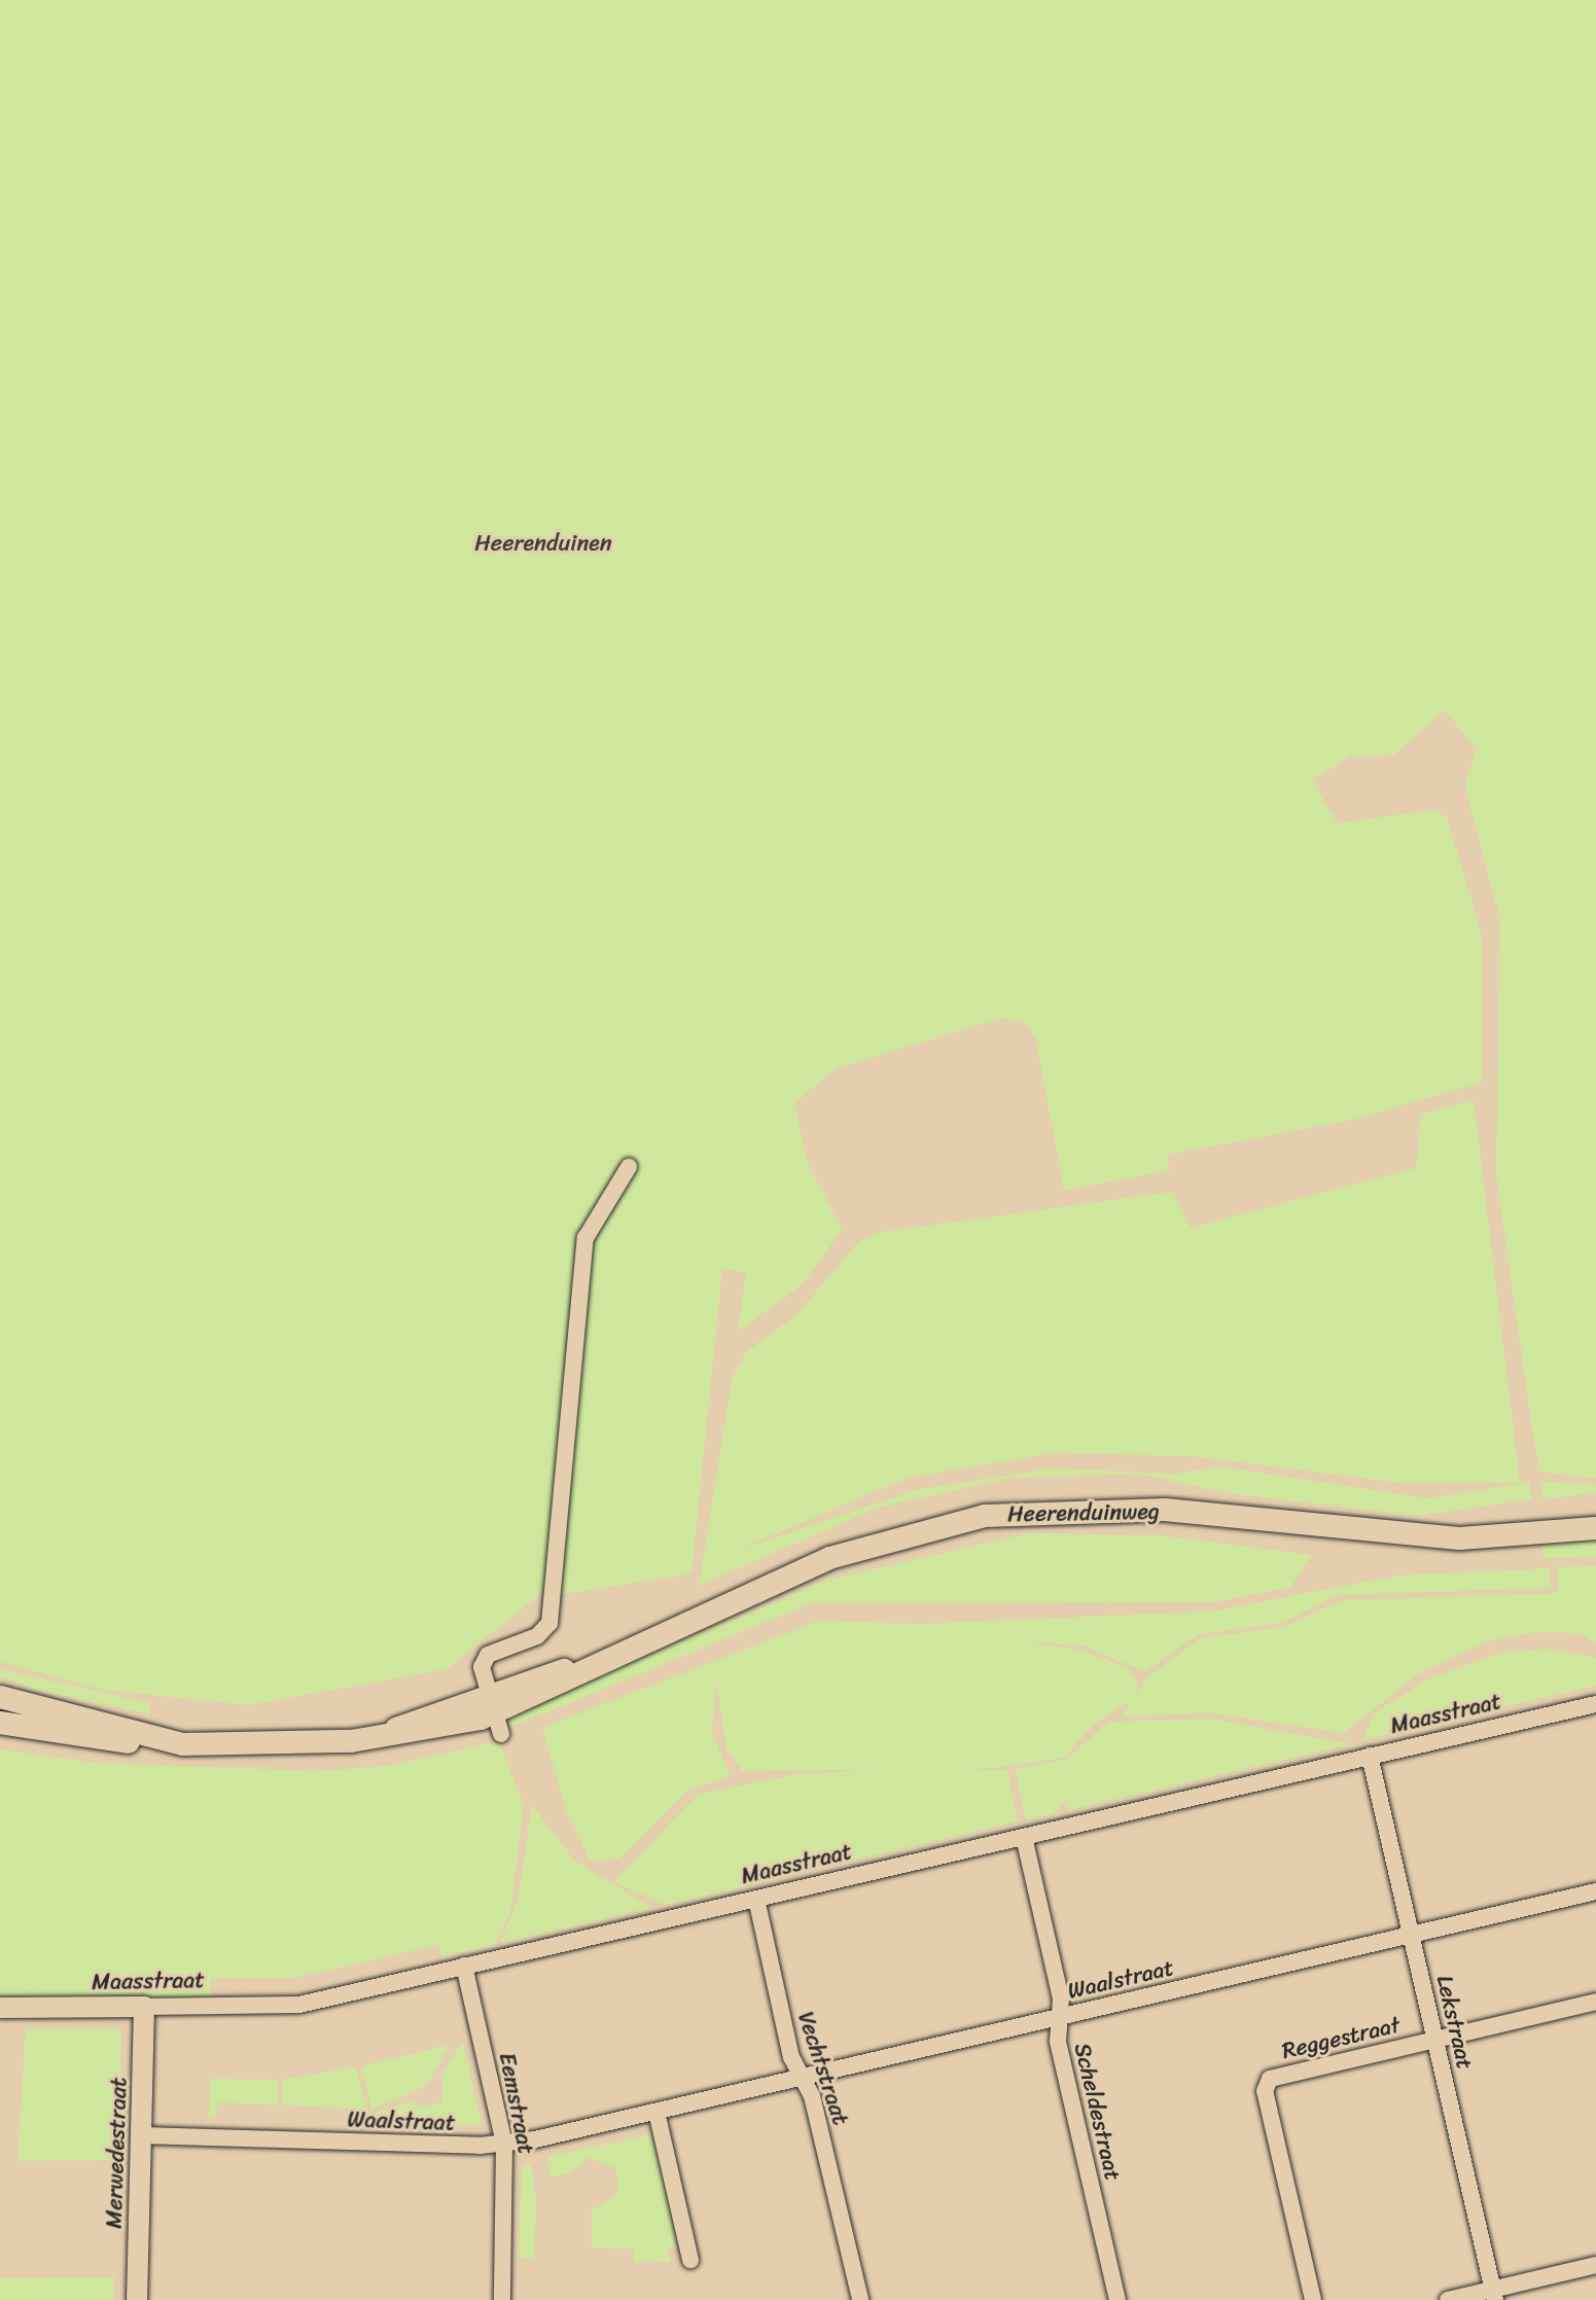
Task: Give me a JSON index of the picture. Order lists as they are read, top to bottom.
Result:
{
  "streets": {
    "main road": ["Heerenduinweg"],
    "street": [
      "Maasstraat",
      "Waalstraat",
      "Lekstraat",
      "Reggestraat",
      "Vechtstraat",
      "Eemstraat",
      "Scheldestraat",
      "Merwedestraat"
    ]
  },
  "crossings": [
    ["Maasstraat", "Lekstraat"],
    ["Maasstraat", "Vechtstraat"],
    ["Maasstraat", "Eemstraat"],
    ["Maasstraat", "Scheldestraat"],
    ["Maasstraat", "Merwedestraat"],
    ["Waalstraat", "Lekstraat"],
    ["Waalstraat", "Vechtstraat"],
    ["Waalstraat", "Eemstraat"],
    ["Waalstraat", "Scheldestraat"],
    ["Waalstraat", "Merwedestraat"],
    ["Lekstraat", "Reggestraat"]
  ],
  "parks": ["Heerenduinen"]
}
